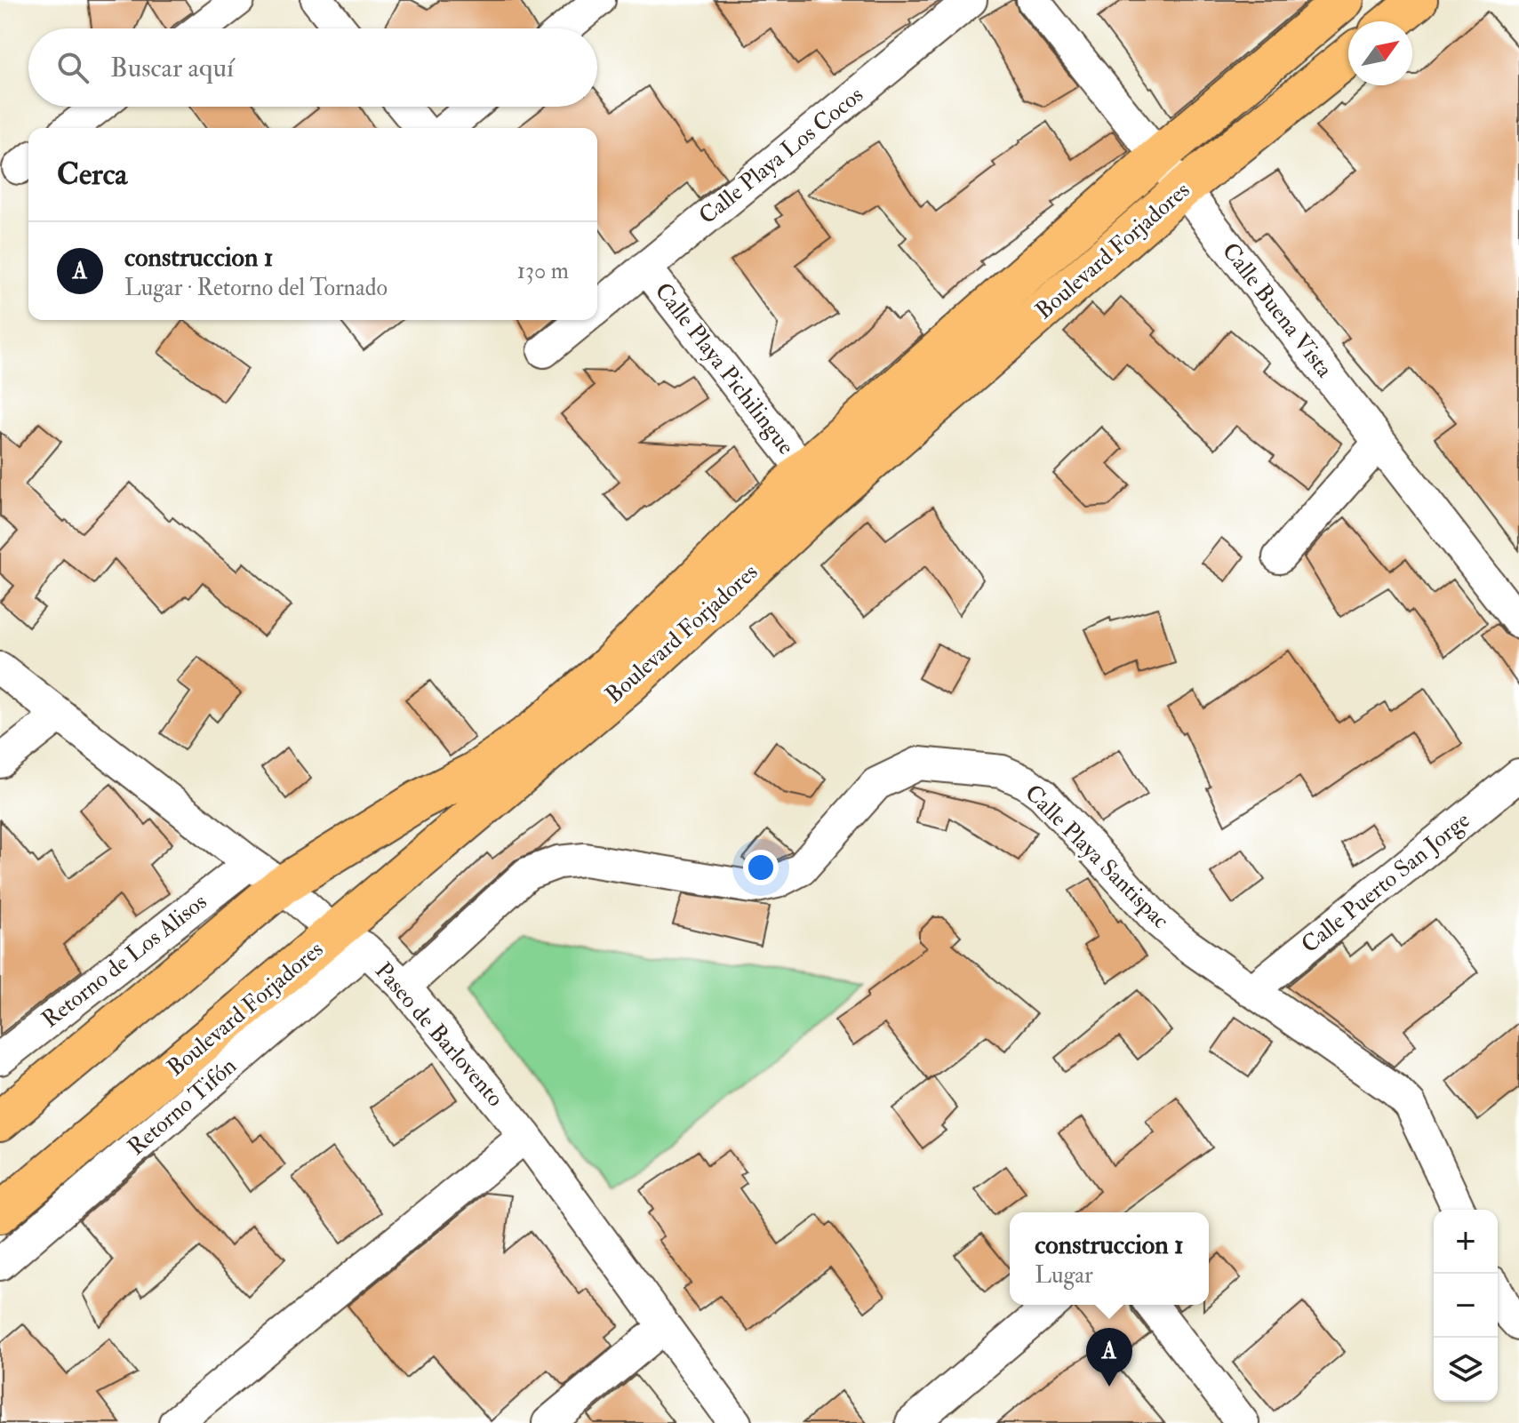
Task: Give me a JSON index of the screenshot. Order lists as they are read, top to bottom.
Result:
{
  "streets": {
    "main road": ["Boulevard Forjadores"],
    "street": [
      "Calle Playa Los Cocos",
      "Calle Buena Vista",
      "Calle Playa Pichilingue",
      "Calle Playa Santispac",
      "Calle Puerto San Jorge",
      "Retorno de Los Alisos",
      "Paseo de Barlovento",
      "Retorno Tifón"
    ]
  },
  "crossings": [
    ["Calle Playa Los Cocos", "Calle Playa Pichilingue"],
    ["Boulevard Forjadores", "Calle Buena Vista"],
    ["Boulevard Forjadores", "Calle Playa Pichilingue"],
    ["Boulevard Forjadores", "Paseo de Barlovento"],
    ["Boulevard Forjadores", "Retorno Tifón"],
    ["Calle Playa Santispac", "Calle Puerto San Jorge"],
    ["Calle Playa Santispac", "Paseo de Barlovento"],
    ["Retorno de Los Alisos", "Paseo de Barlovento"],
    ["Paseo de Barlovento", "Retorno Tifón"]
  ],
  "north": "top right",
  "page": {
    "search": "Buscar aquí",
    "heading": "Cerca",
    "list": [
      {
        "mark": "A",
        "name": "construccion 1",
        "note": "Lugar · Retorno del Tornado",
        "value": "130 m"
      }
    ],
    "map_buttons": ["+", "−"],
    "popup": ["construccion 1", "Lugar"],
    "pins": "A"
  }
}
